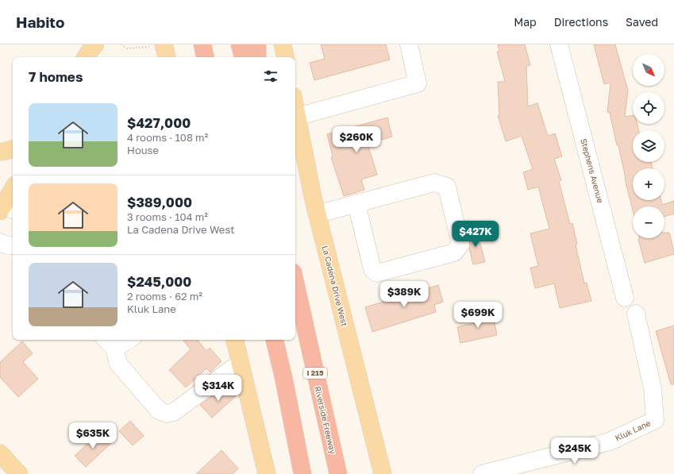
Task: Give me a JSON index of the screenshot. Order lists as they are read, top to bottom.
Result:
{
  "streets": {
    "highway": ["I 215", "Riverside Freeway"],
    "main road": ["La Cadena Drive West"],
    "street": ["Stephens Avenue", "Kluk Lane"]
  },
  "north": "bottom right",
  "page": {
    "header": "Habito",
    "nav": ["Map", "Directions", "Saved"],
    "map_buttons": ["+", "−"],
    "heading": "7 homes",
    "list": [
      {
        "name": "$427,000",
        "note": "4 rooms · 108 m² · House"
      },
      {
        "name": "$389,000",
        "note": "3 rooms · 104 m² · La Cadena Drive West"
      },
      {
        "name": "$245,000",
        "note": "2 rooms · 62 m² · Kluk Lane"
      }
    ],
    "price": [
      "$260K",
      "$427K",
      "$389K",
      "$699K",
      "$314K",
      "$635K",
      "$245K"
    ]
  }
}
